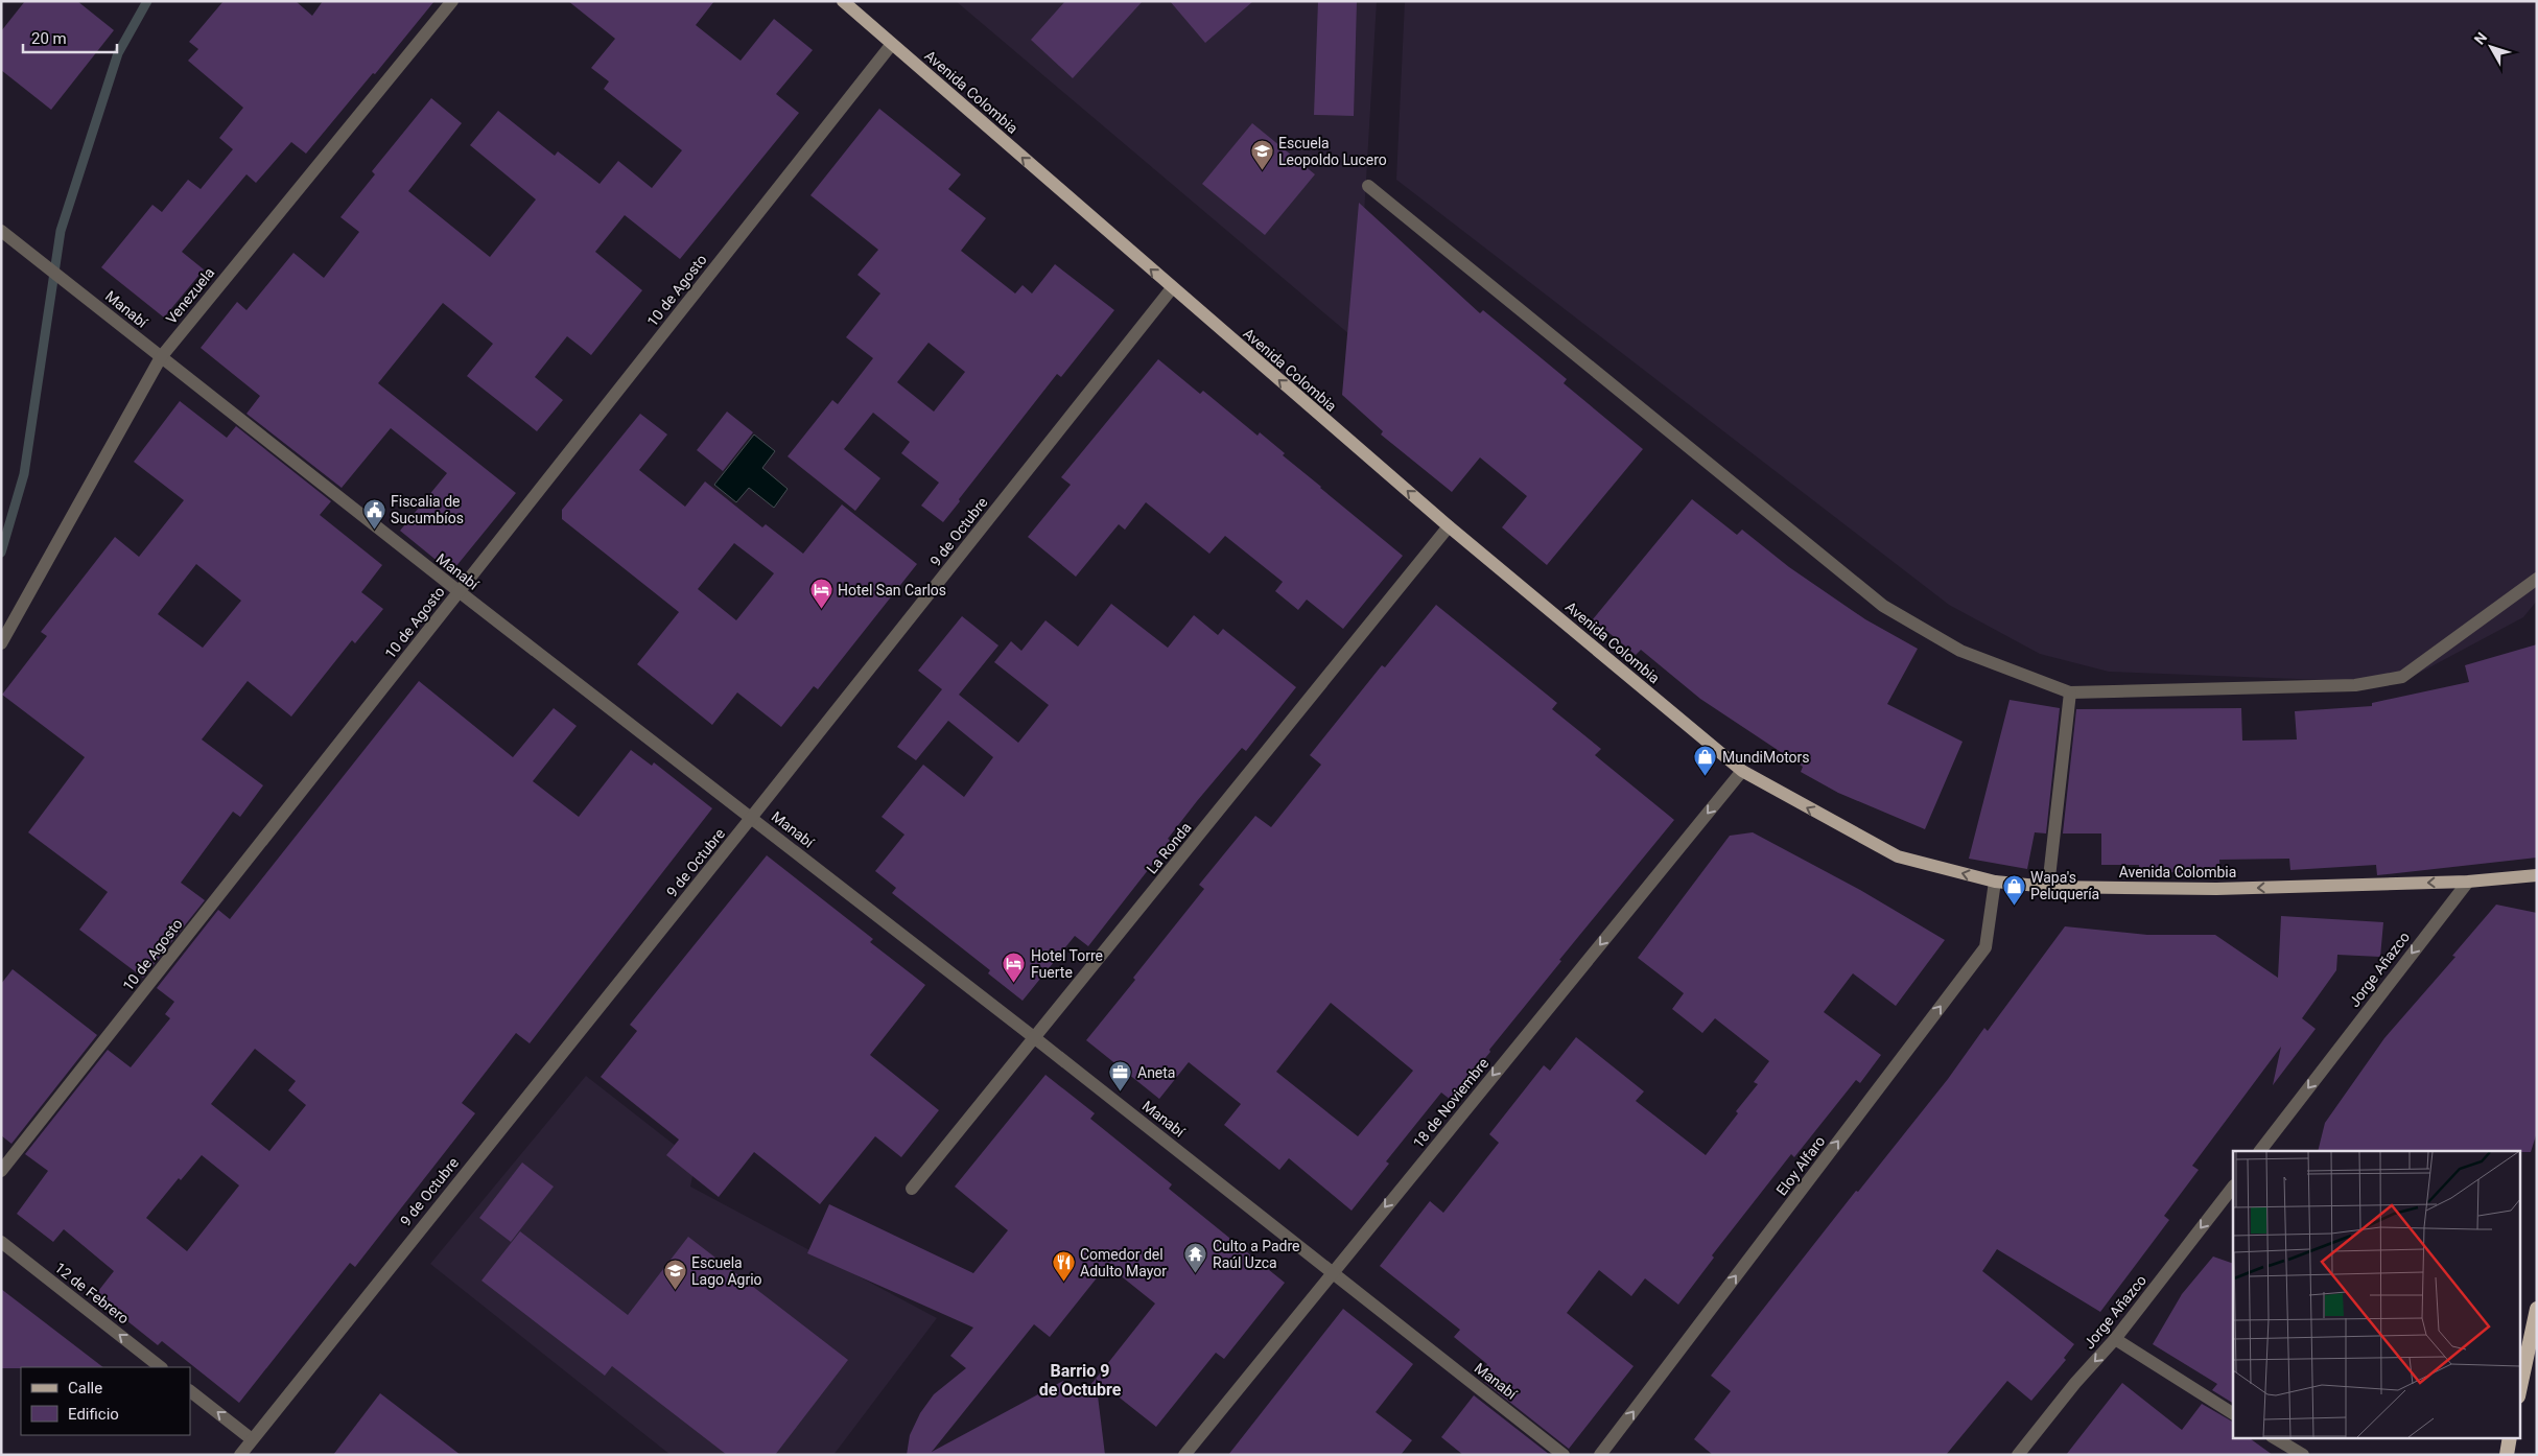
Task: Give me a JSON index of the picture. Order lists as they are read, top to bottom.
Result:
{
  "streets": {
    "main road": ["Avenida Colombia"],
    "street": [
      "10 de Agosto",
      "Venezuela",
      "Manabí",
      "9 de Octubre",
      "La Ronda",
      "Jorge Añazco",
      "18 de Noviembre",
      "Eloy Alfaro",
      "12 de Febrero"
    ]
  },
  "crossings": [
    ["Avenida Colombia", "10 de Agosto"],
    ["Avenida Colombia", "9 de Octubre"],
    ["Avenida Colombia", "La Ronda"],
    ["Avenida Colombia", "Jorge Añazco"],
    ["Avenida Colombia", "18 de Noviembre"],
    ["Avenida Colombia", "Eloy Alfaro"],
    ["10 de Agosto", "Manabí"],
    ["Venezuela", "Manabí"],
    ["Manabí", "9 de Octubre"],
    ["Manabí", "La Ronda"],
    ["Manabí", "18 de Noviembre"]
  ],
  "one_way": [
    "Avenida Colombia",
    "Jorge Añazco",
    "18 de Noviembre",
    "Eloy Alfaro",
    "12 de Febrero"
  ],
  "districts": ["Barrio 9 de Octubre"],
  "places": {
    "school or university": ["Escuela Leopoldo Lucero", "Escuela Lago Agrio"],
    "public building": ["Fiscalia de Sucumbíos"],
    "hotel": ["Hotel San Carlos", "Hotel Torre Fuerte"],
    "shop": ["MundiMotors", "Wapa's Peluquería"],
    "office": ["Aneta"],
    "temple": ["Culto a Padre Raúl Uzca"],
    "restaurant": ["Comedor del Adulto Mayor"]
  },
  "legend": ["Calle", "Edificio"],
  "scale_bar": "20 m",
  "north": "top left"
}
